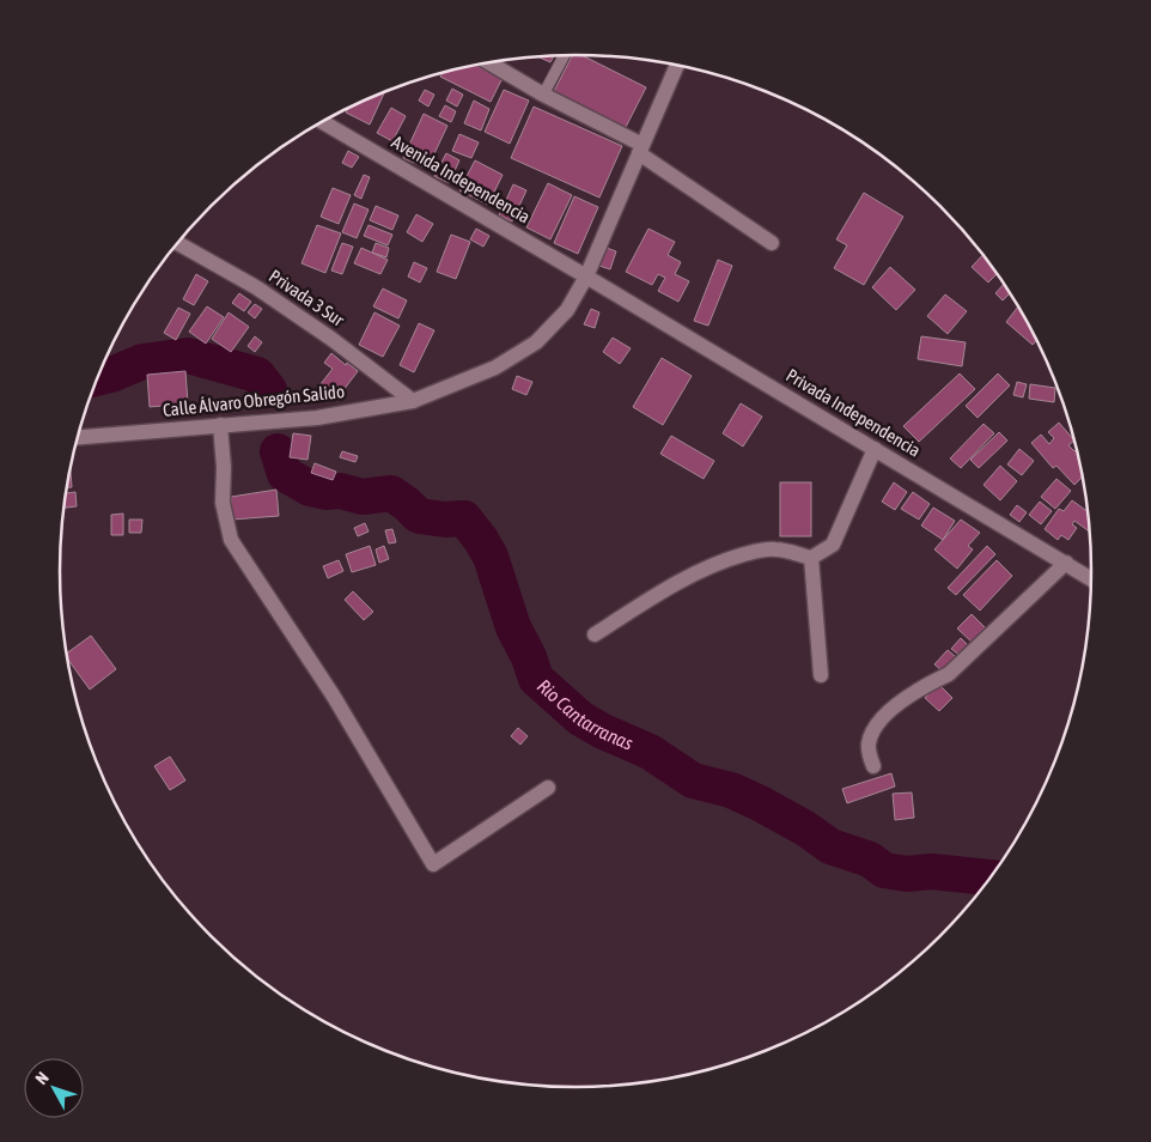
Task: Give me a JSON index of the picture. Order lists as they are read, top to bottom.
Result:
{
  "streets": {
    "street": [
      "Avenida Independencia",
      "Privada 3 Sur",
      "Calle Álvaro Obregón Salido",
      "Privada Independencia"
    ]
  },
  "crossings": [
    ["Avenida Independencia", "Calle Álvaro Obregón Salido"],
    ["Avenida Independencia", "Privada Independencia"],
    ["Privada 3 Sur", "Calle Álvaro Obregón Salido"],
    ["Calle Álvaro Obregón Salido", "Privada Independencia"]
  ],
  "water": ["Rio Cantarranas"],
  "north": "top left"
}
